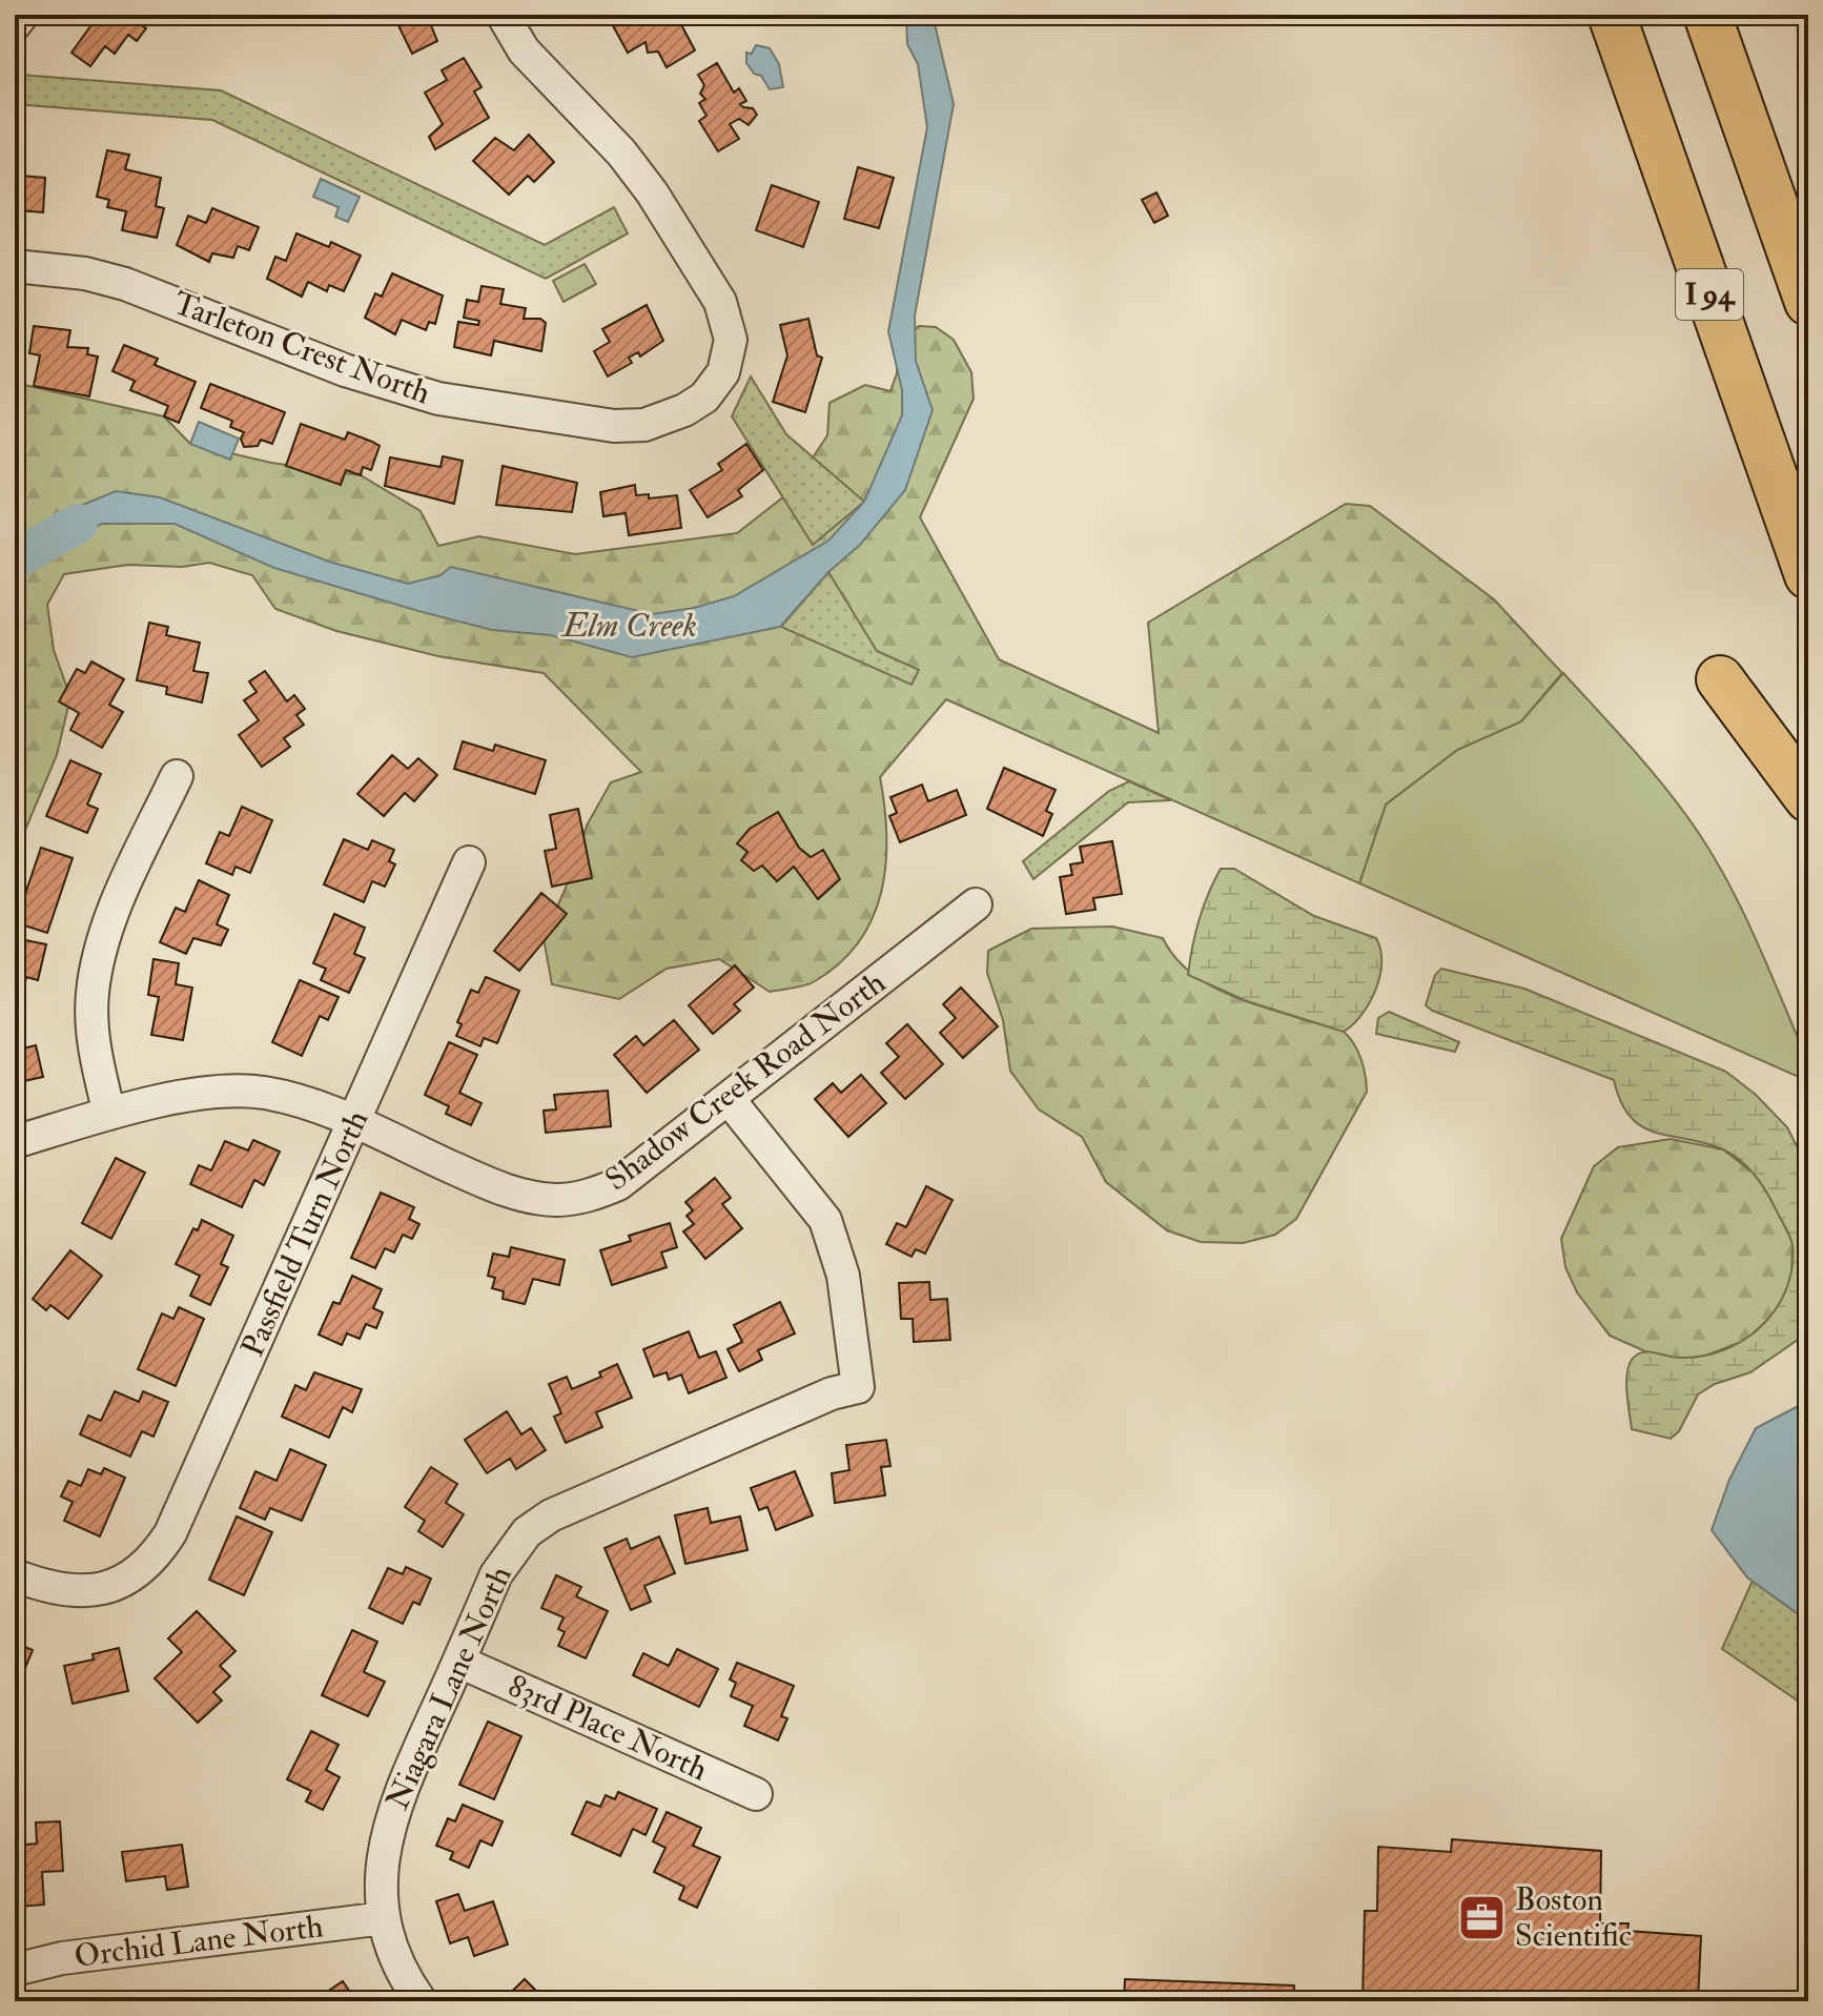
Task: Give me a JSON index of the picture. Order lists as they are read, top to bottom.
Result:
{
  "streets": {
    "highway": ["I 94"],
    "street": [
      "Tarleton Crest North",
      "Shadow Creek Road North",
      "Passfield Turn North",
      "Niagara Lane North",
      "83rd Place North",
      "Orchid Lane North"
    ]
  },
  "crossings": [
    ["Shadow Creek Road North", "Passfield Turn North"],
    ["Shadow Creek Road North", "Niagara Lane North"],
    ["Niagara Lane North", "83rd Place North"],
    ["Niagara Lane North", "Orchid Lane North"]
  ],
  "water": ["Elm Creek"],
  "places": {
    "office": ["Boston Scientific"]
  }
}
